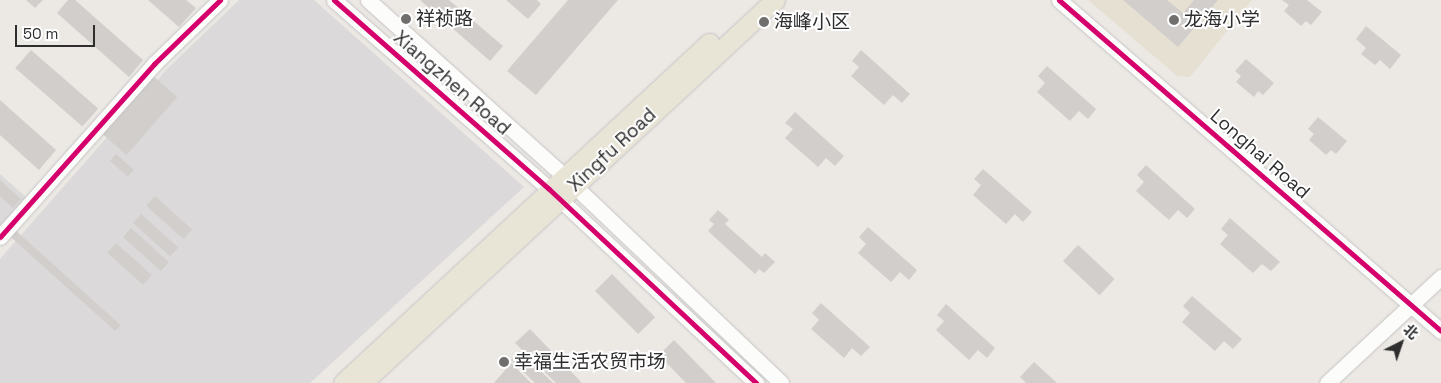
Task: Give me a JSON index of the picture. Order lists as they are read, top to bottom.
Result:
{
  "streets": {
    "main road": ["Xingfu Road"],
    "street": ["Xiangzhen Road", "Longhai Road"]
  },
  "crossings": [
    ["Xiangzhen Road", "Xingfu Road"]
  ],
  "places": [
    "祥祯路",
    "龙海小学",
    "海峰小区",
    "幸福生活农贸市场"
  ],
  "scale_bar": "50 m",
  "north": "top right"
}
